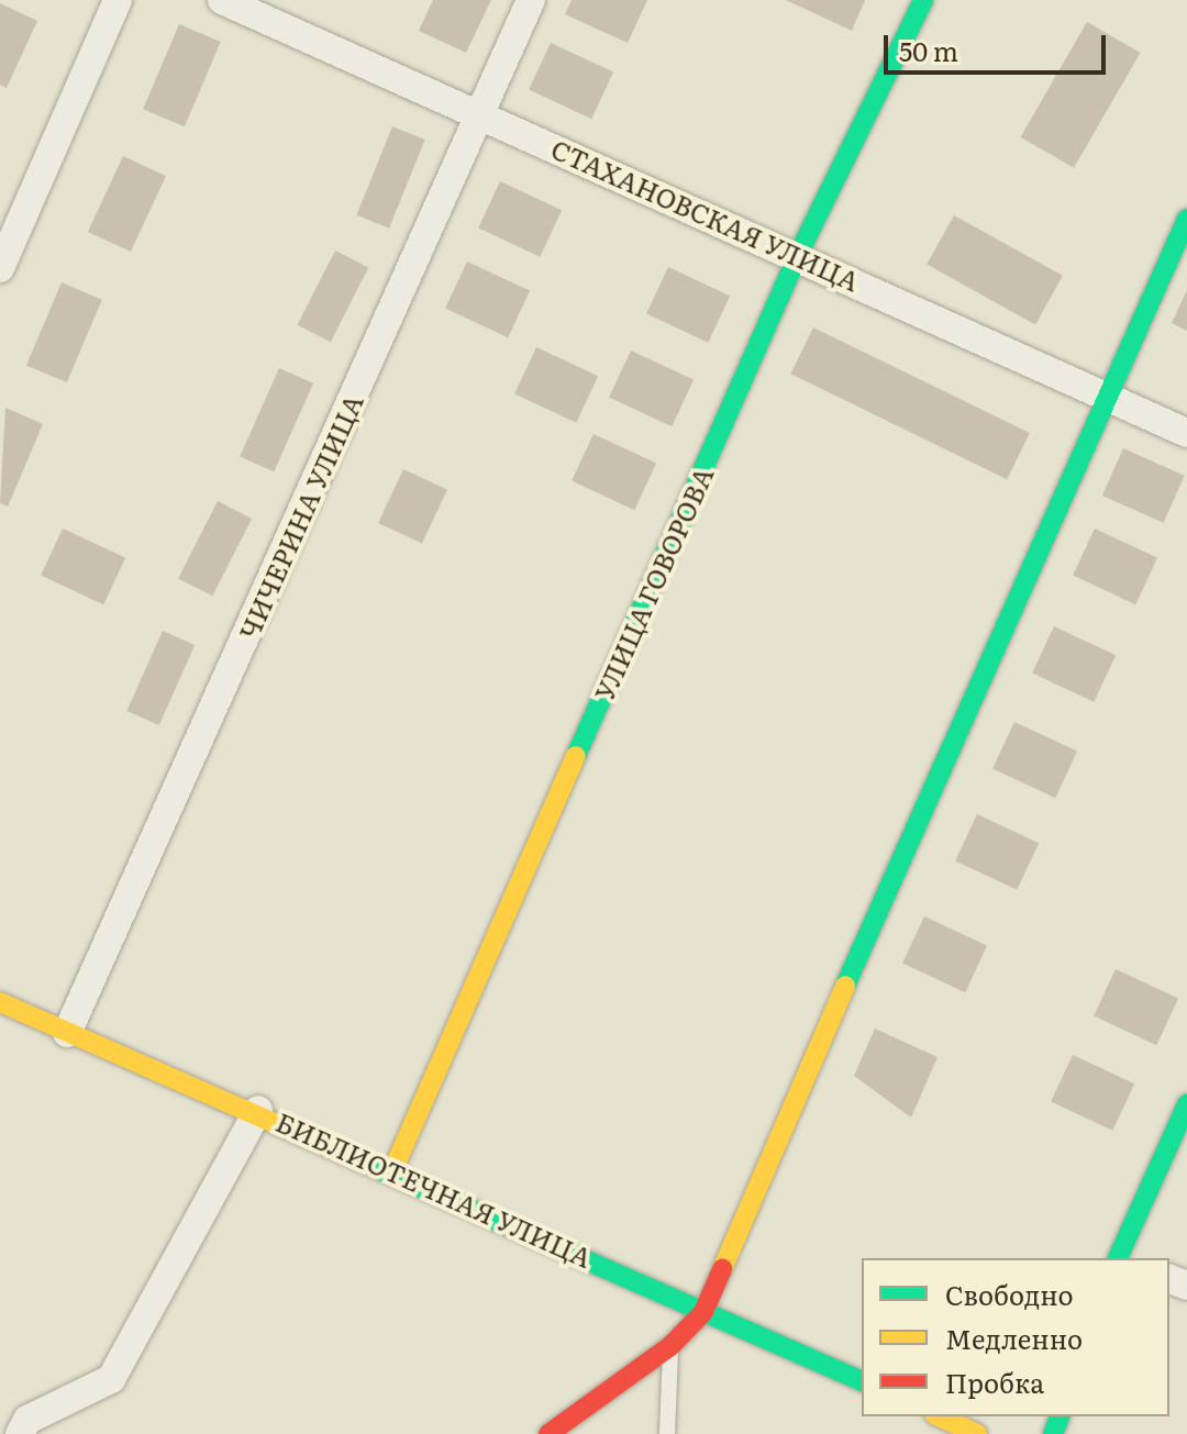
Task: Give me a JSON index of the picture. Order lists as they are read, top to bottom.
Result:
{
  "streets": {
    "street": [
      "СТАХАНОВСКАЯ УЛИЦА",
      "ЧИЧЕРИНА УЛИЦА",
      "УЛИЦА ГОВОРОВА",
      "БИБЛИОТЕЧНАЯ УЛИЦА"
    ]
  },
  "crossings": [
    ["СТАХАНОВСКАЯ УЛИЦА", "ЧИЧЕРИНА УЛИЦА"],
    ["СТАХАНОВСКАЯ УЛИЦА", "УЛИЦА ГОВОРОВА"],
    ["ЧИЧЕРИНА УЛИЦА", "БИБЛИОТЕЧНАЯ УЛИЦА"],
    ["УЛИЦА ГОВОРОВА", "БИБЛИОТЕЧНАЯ УЛИЦА"]
  ],
  "legend": ["Свободно", "Медленно", "Пробка"],
  "scale_bar": "50 m"
}
